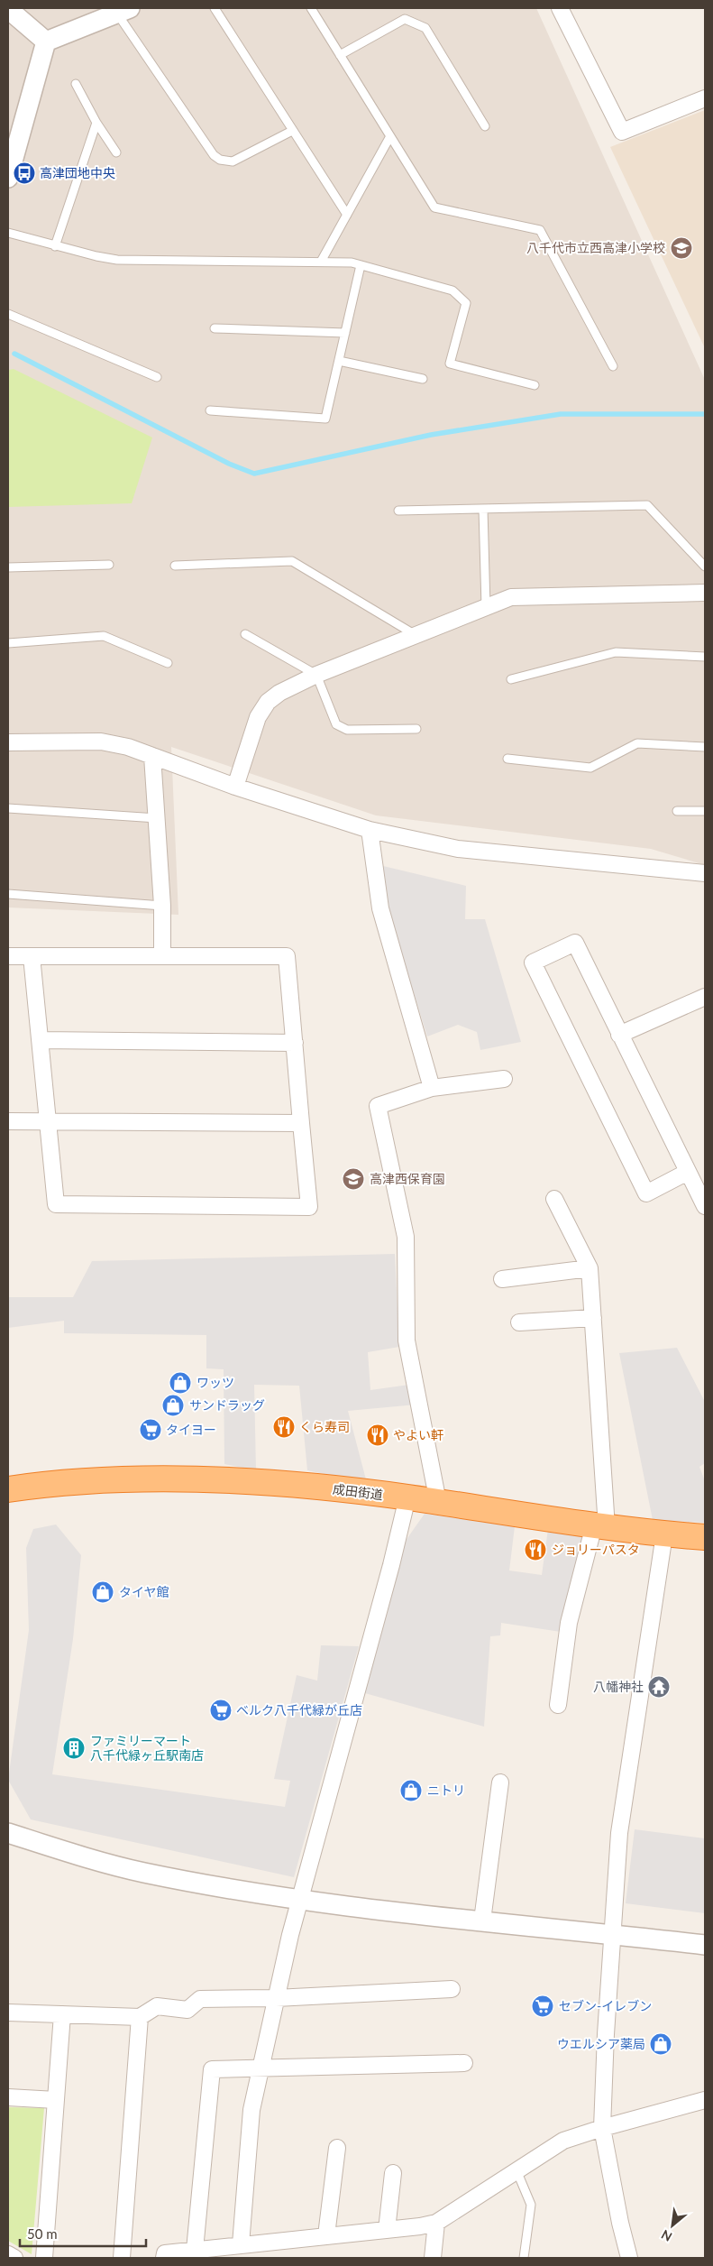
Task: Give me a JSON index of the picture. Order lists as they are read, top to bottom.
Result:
{
  "streets": {
    "highway": ["成田街道"]
  },
  "places": {
    "bus stop": ["高津団地中央"],
    "school or university": ["八千代市立西高津小学校", "高津西保育園"],
    "shop": [
      "ワッツ",
      "サンドラッグ",
      "タイヤ館",
      "ニトリ",
      "ウエルシア薬局"
    ],
    "restaurant": ["くら寿司", "やよい軒", "ジョリーパスタ"],
    "supermarket": ["タイヨー", "ベルク八千代緑が丘店", "セブン-イレブン"],
    "temple": ["八幡神社"],
    "building": ["ファミリーマート 八千代緑ヶ丘駅南店"]
  },
  "scale_bar": "50 m",
  "north": "bottom left"
}
